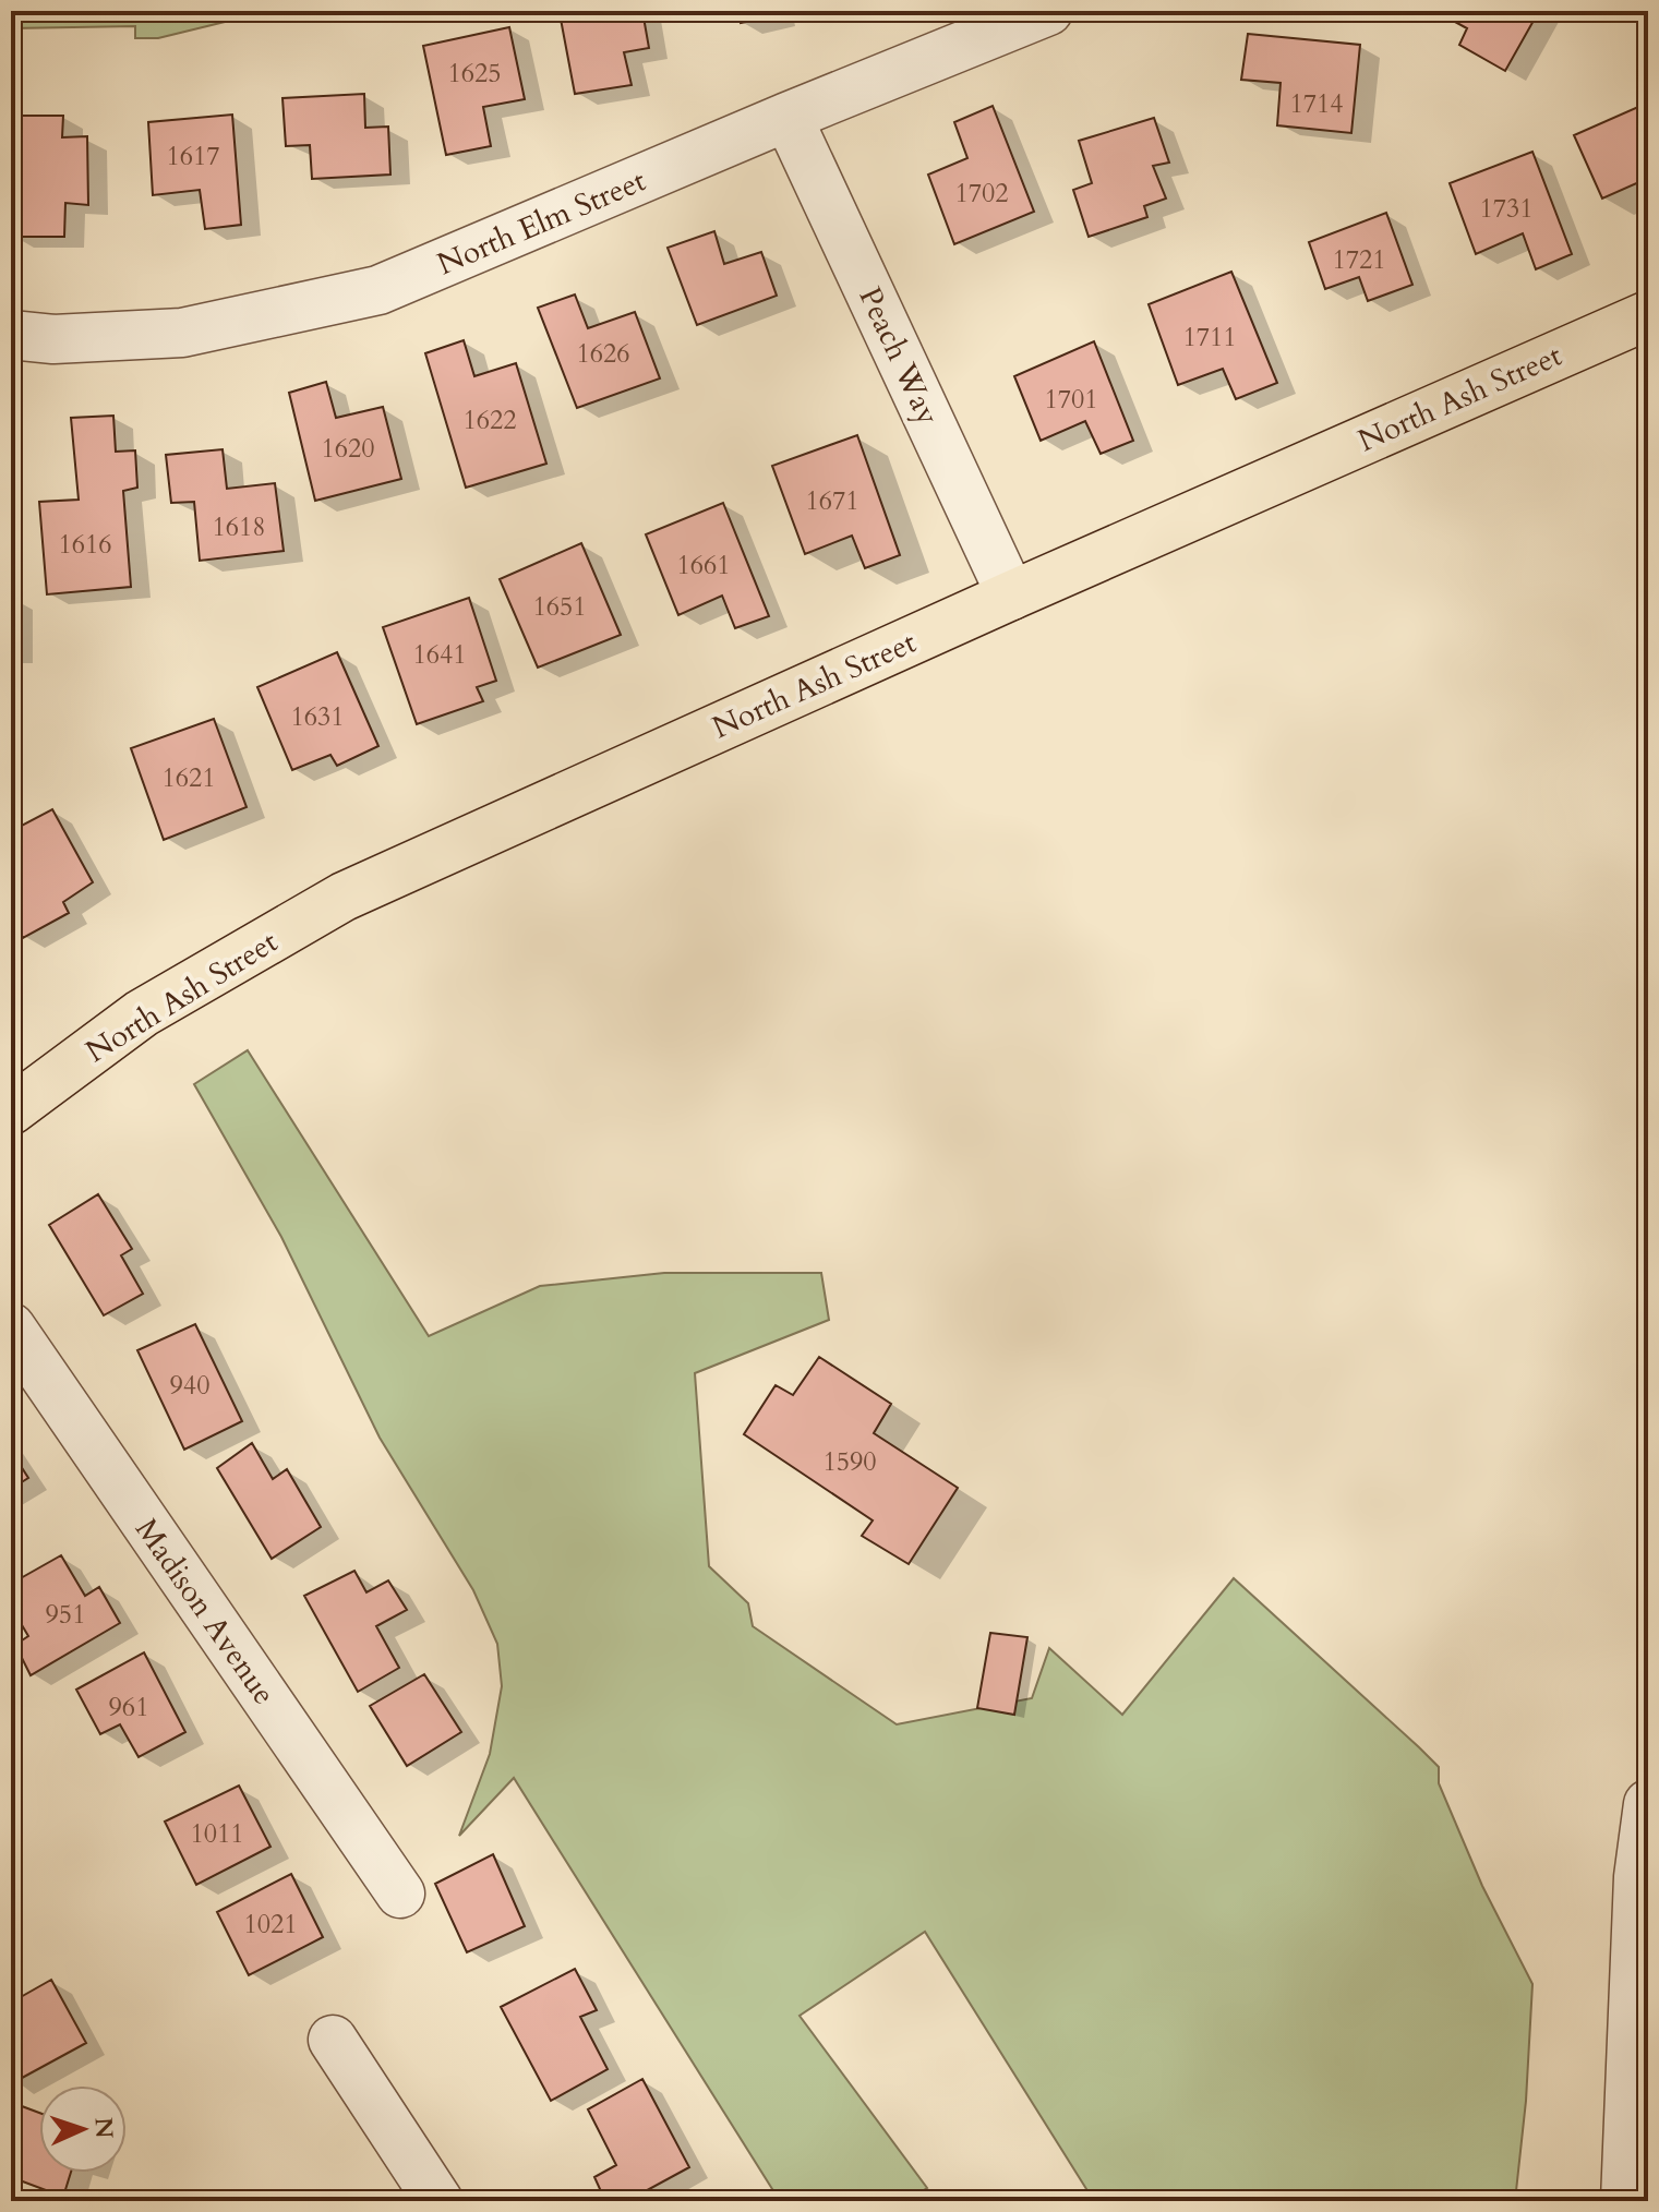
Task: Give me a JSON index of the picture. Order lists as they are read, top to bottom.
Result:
{
  "streets": {
    "main road": ["North Ash Street"],
    "street": ["North Elm Street", "Peach Way", "Madison Avenue"]
  },
  "crossings": [
    ["North Elm Street", "Peach Way"],
    ["Peach Way", "North Ash Street"]
  ],
  "house_numbers": [
    "1625",
    "1714",
    "1617",
    "1702",
    "1731",
    "1721",
    "1711",
    "1626",
    "1701",
    "1622",
    "1620",
    "1671",
    "1618",
    "1616",
    "1661",
    "1651",
    "1641",
    "1631",
    "1621",
    "940",
    "1590",
    "951",
    "961",
    "1011",
    "1021"
  ],
  "north": "right"
}
